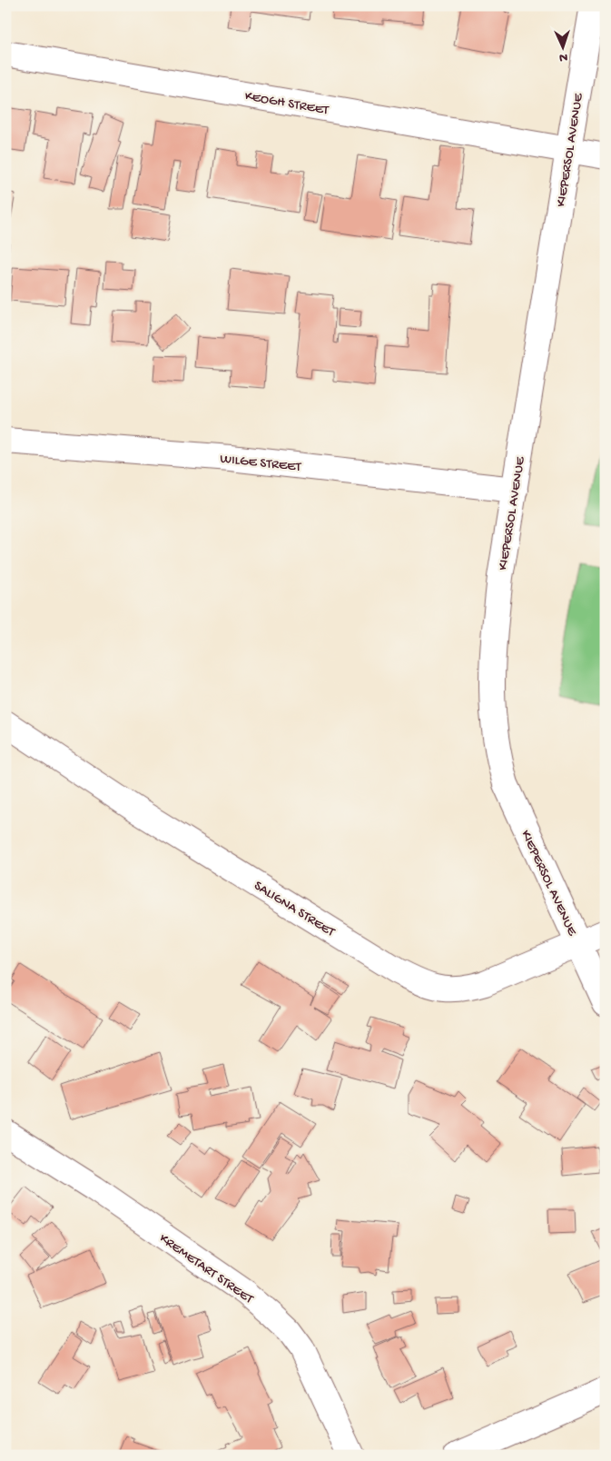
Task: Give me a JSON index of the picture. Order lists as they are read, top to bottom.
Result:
{
  "streets": {
    "street": [
      "KEOGH STREET",
      "KIEPERSOL AVENUE",
      "WILGE STREET",
      "SALIGNA STREET",
      "KREMETART STREET"
    ]
  },
  "crossings": [
    ["KEOGH STREET", "KIEPERSOL AVENUE"],
    ["KIEPERSOL AVENUE", "WILGE STREET"],
    ["KIEPERSOL AVENUE", "SALIGNA STREET"]
  ],
  "north": "bottom"
}
